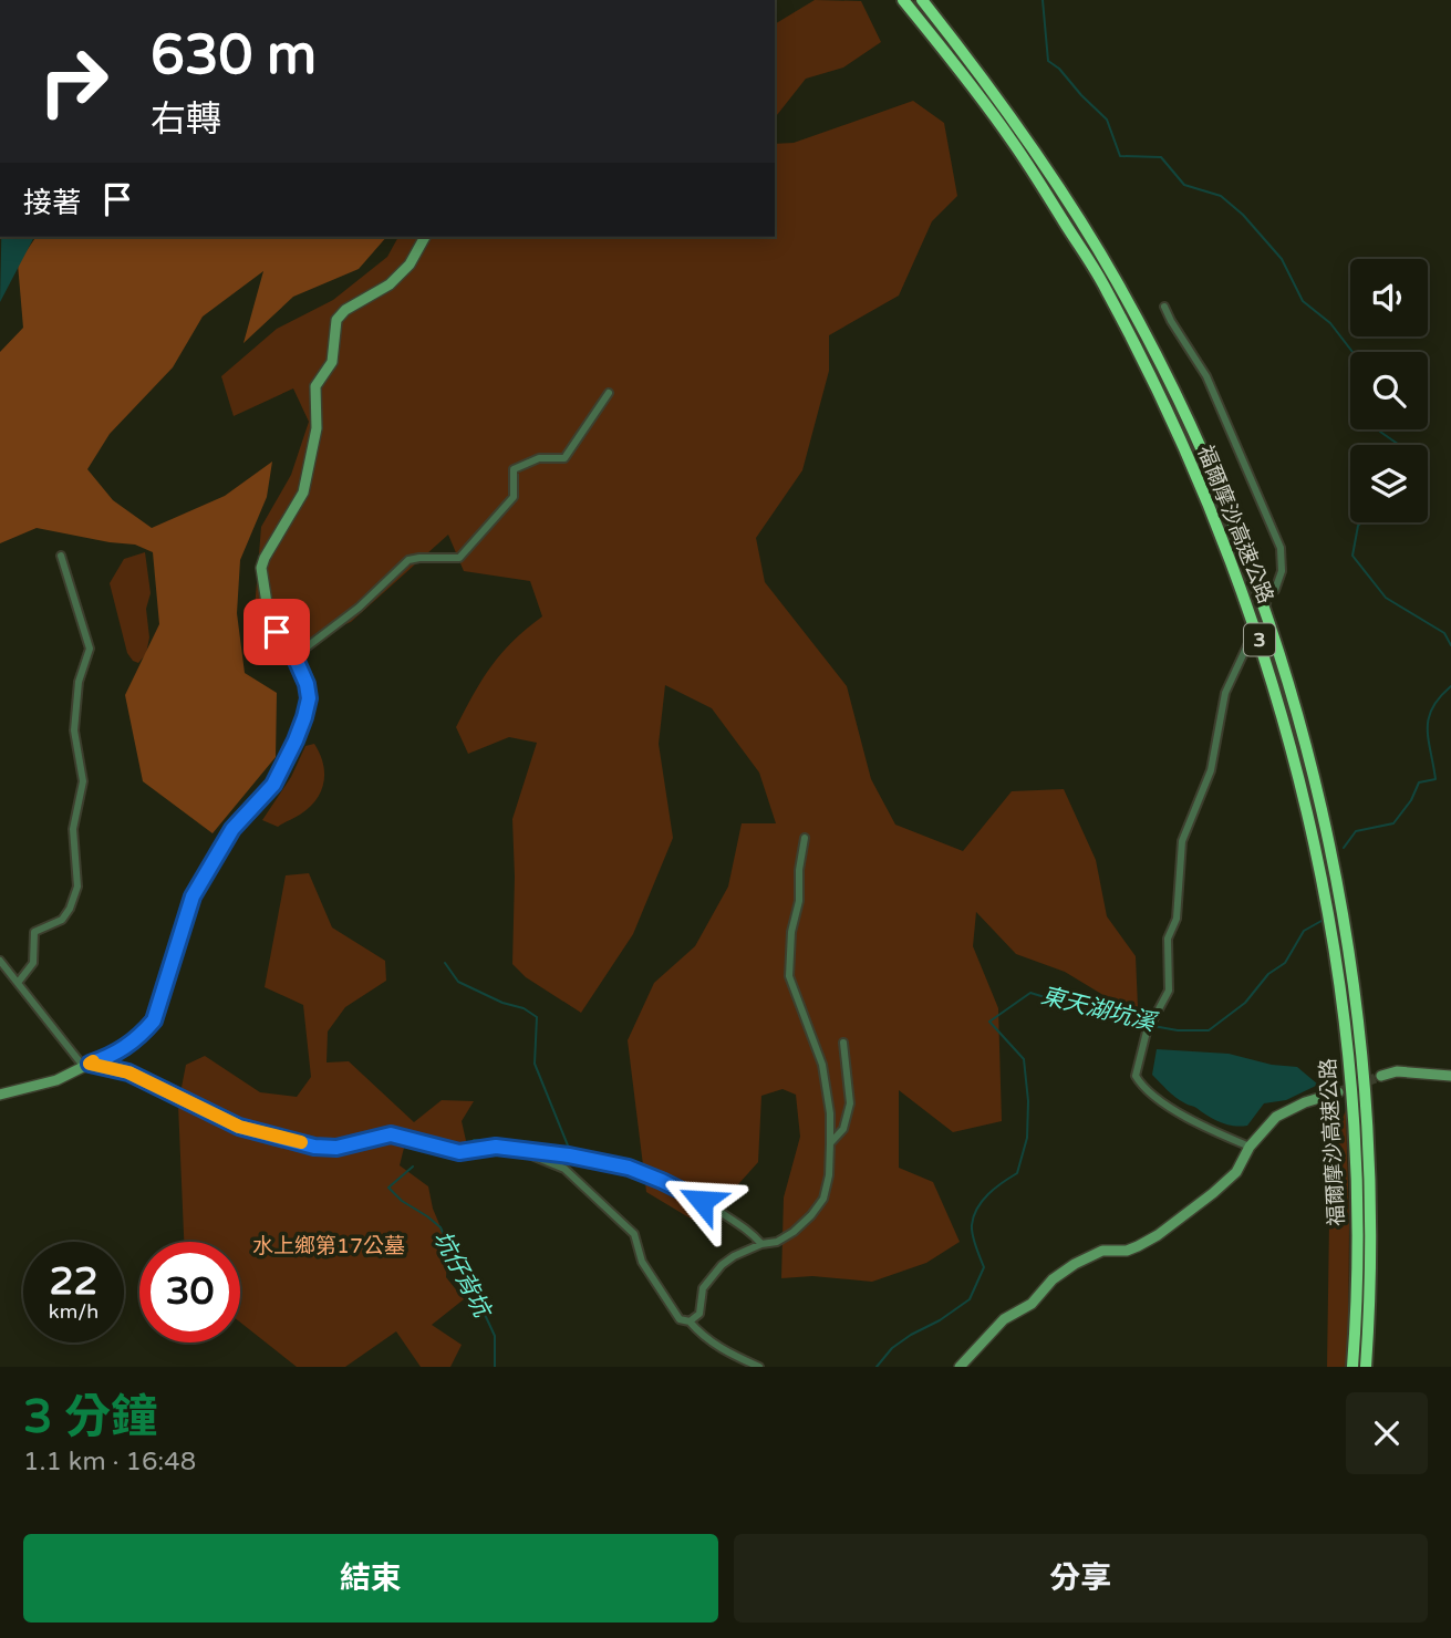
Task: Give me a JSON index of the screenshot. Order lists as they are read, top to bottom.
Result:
{
  "streets": {
    "highway": ["福爾摩沙高速公路", "3"]
  },
  "water": ["東天湖坑溪", "坑仔背坑"],
  "parks": ["水上鄉第17公墓"],
  "page": {
    "turn": ["630 m", "右轉"],
    "then": "接著",
    "speed": "22 km/h",
    "limit": "30",
    "heading": ["3 分鐘", "1.1 km · 16:48"],
    "buttons": ["結束", "分享"]
  }
}
